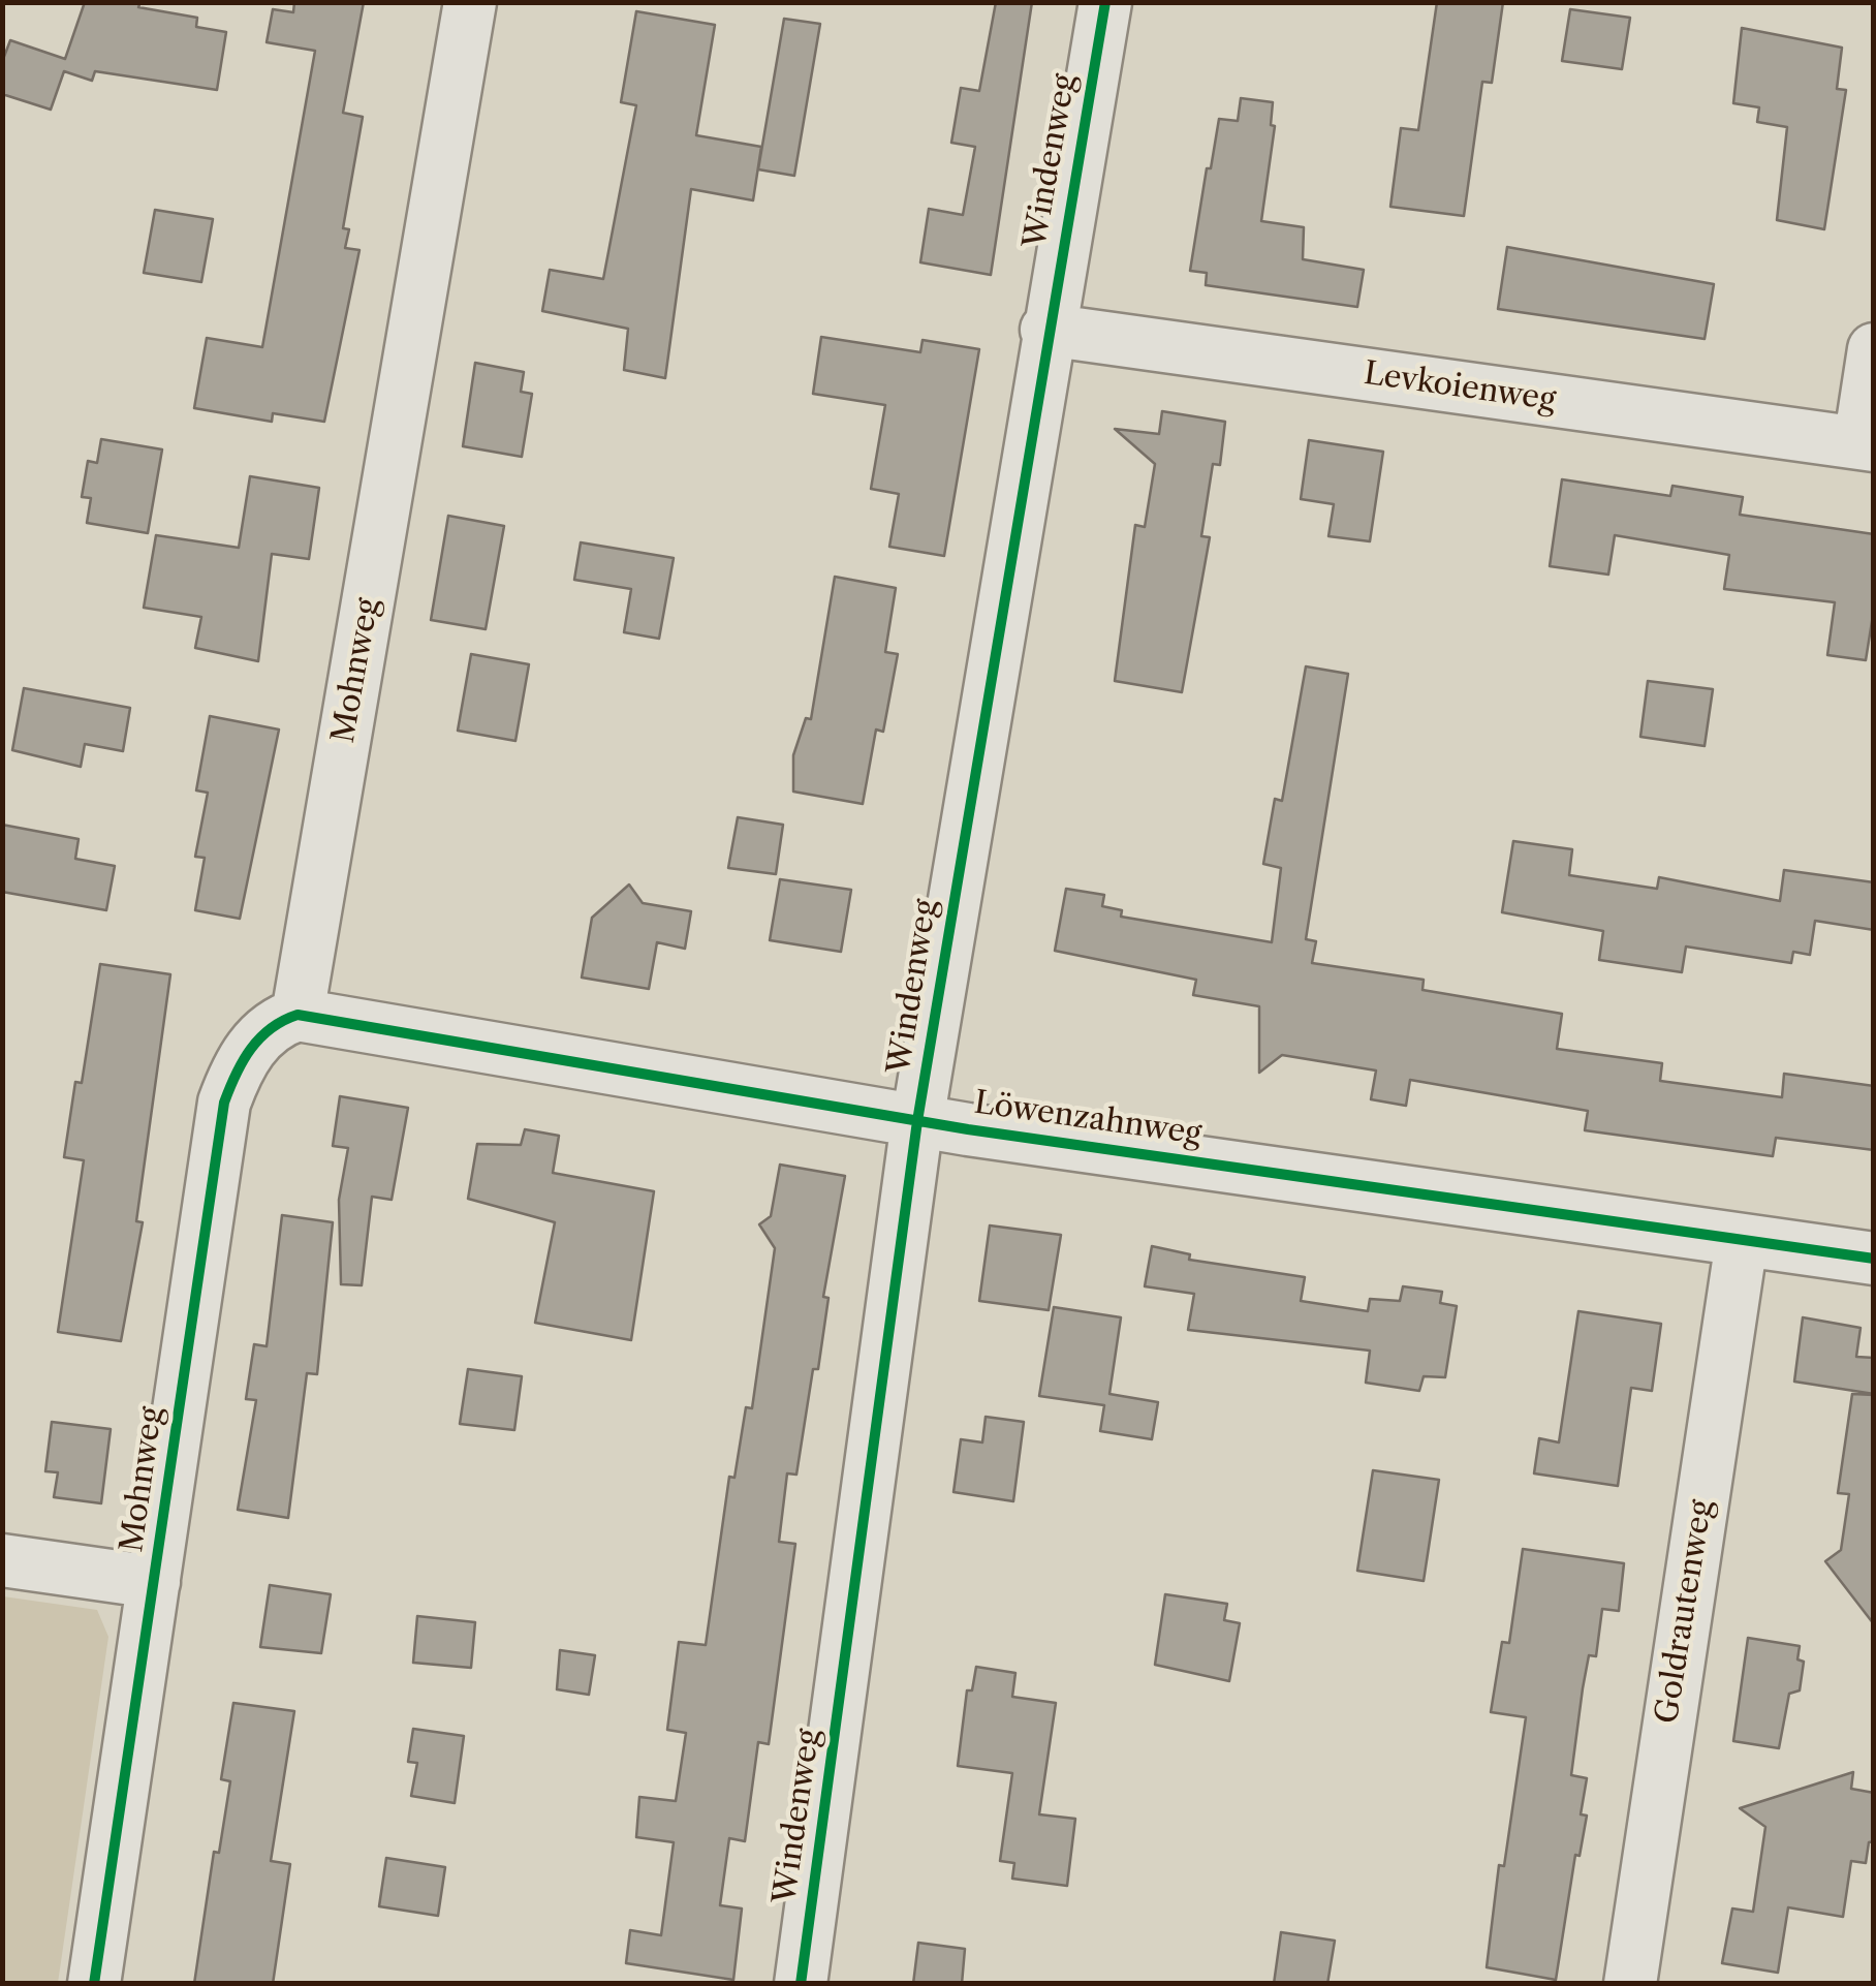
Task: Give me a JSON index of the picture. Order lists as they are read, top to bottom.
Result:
{
  "streets": {
    "street": [
      "Windenweg",
      "Levkoienweg",
      "Mohnweg",
      "Löwenzahnweg",
      "Goldrautenweg"
    ]
  },
  "crossings": [
    ["Windenweg", "Levkoienweg"],
    ["Windenweg", "Löwenzahnweg"],
    ["Mohnweg", "Löwenzahnweg"],
    ["Löwenzahnweg", "Goldrautenweg"]
  ]
}
